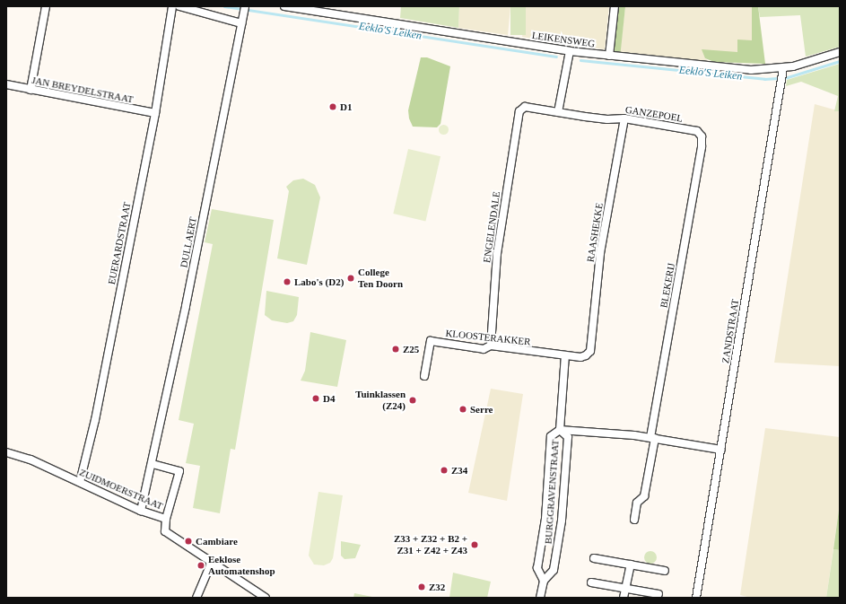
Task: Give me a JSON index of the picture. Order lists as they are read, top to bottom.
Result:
{
  "streets": {
    "street": [
      "LEIKENSWEG",
      "JAN BREYDELSTRAAT",
      "GANZEPOEL",
      "ENGELENDALE",
      "RAASHEKKE",
      "DULLAERT",
      "EUERARDSTRAAT",
      "BLEKERIJ",
      "ZANDSTRAAT",
      "KLOOSTERAKKER",
      "ZUIDMOERSTRAAT",
      "BURGGRAVENSTRAAT"
    ]
  },
  "crossings": [
    ["LEIKENSWEG", "ZANDSTRAAT"],
    ["JAN BREYDELSTRAAT", "EUERARDSTRAAT"],
    ["GANZEPOEL", "ENGELENDALE"],
    ["GANZEPOEL", "RAASHEKKE"],
    ["GANZEPOEL", "BLEKERIJ"],
    ["ENGELENDALE", "KLOOSTERAKKER"],
    ["RAASHEKKE", "KLOOSTERAKKER"],
    ["DULLAERT", "ZUIDMOERSTRAAT"],
    ["EUERARDSTRAAT", "ZUIDMOERSTRAAT"]
  ],
  "water": ["Eeklo'S Leiken"],
  "places": [
    "D1",
    "College Ten Doorn",
    "Labo's (D2)",
    "Z25",
    "D4",
    "Tuinklassen (Z24)",
    "Serre",
    "Z34",
    "Cambiare",
    "Z33 + Z32 + B2 + Z31 + Z42 + Z43",
    "Eeklose Automatenshop",
    "Z32"
  ]
}
